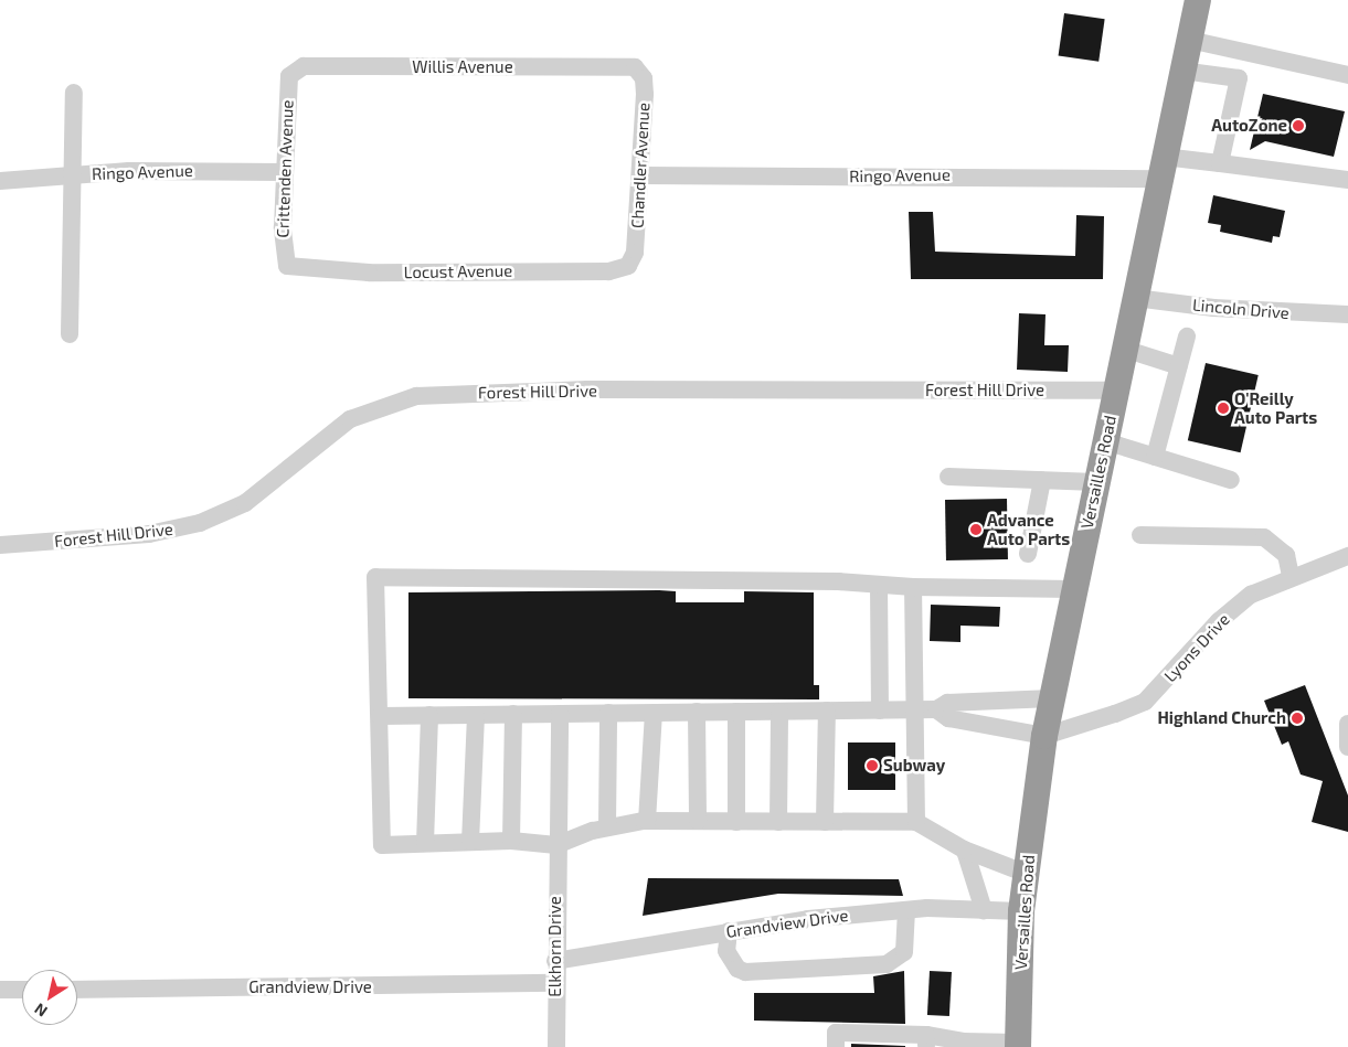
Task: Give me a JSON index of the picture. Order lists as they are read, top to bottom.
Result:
{
  "streets": {
    "highway": ["Versailles Road"],
    "street": [
      "Willis Avenue",
      "Chandler Avenue",
      "Crittenden Avenue",
      "Ringo Avenue",
      "Locust Avenue",
      "Lincoln Drive",
      "Forest Hill Drive",
      "Lyons Drive",
      "Grandview Drive",
      "Elkhorn Drive"
    ]
  },
  "crossings": [
    ["Willis Avenue", "Chandler Avenue"],
    ["Willis Avenue", "Crittenden Avenue"],
    ["Chandler Avenue", "Ringo Avenue"],
    ["Chandler Avenue", "Locust Avenue"],
    ["Crittenden Avenue", "Ringo Avenue"],
    ["Crittenden Avenue", "Locust Avenue"],
    ["Ringo Avenue", "Versailles Road"],
    ["Lincoln Drive", "Versailles Road"],
    ["Forest Hill Drive", "Versailles Road"],
    ["Versailles Road", "Lyons Drive"],
    ["Versailles Road", "Grandview Drive"],
    ["Grandview Drive", "Elkhorn Drive"]
  ],
  "places": [
    "AutoZone",
    "O'Reilly Auto Parts",
    "Advance Auto Parts",
    "Highland Church",
    "Subway"
  ],
  "north": "bottom left"
}
